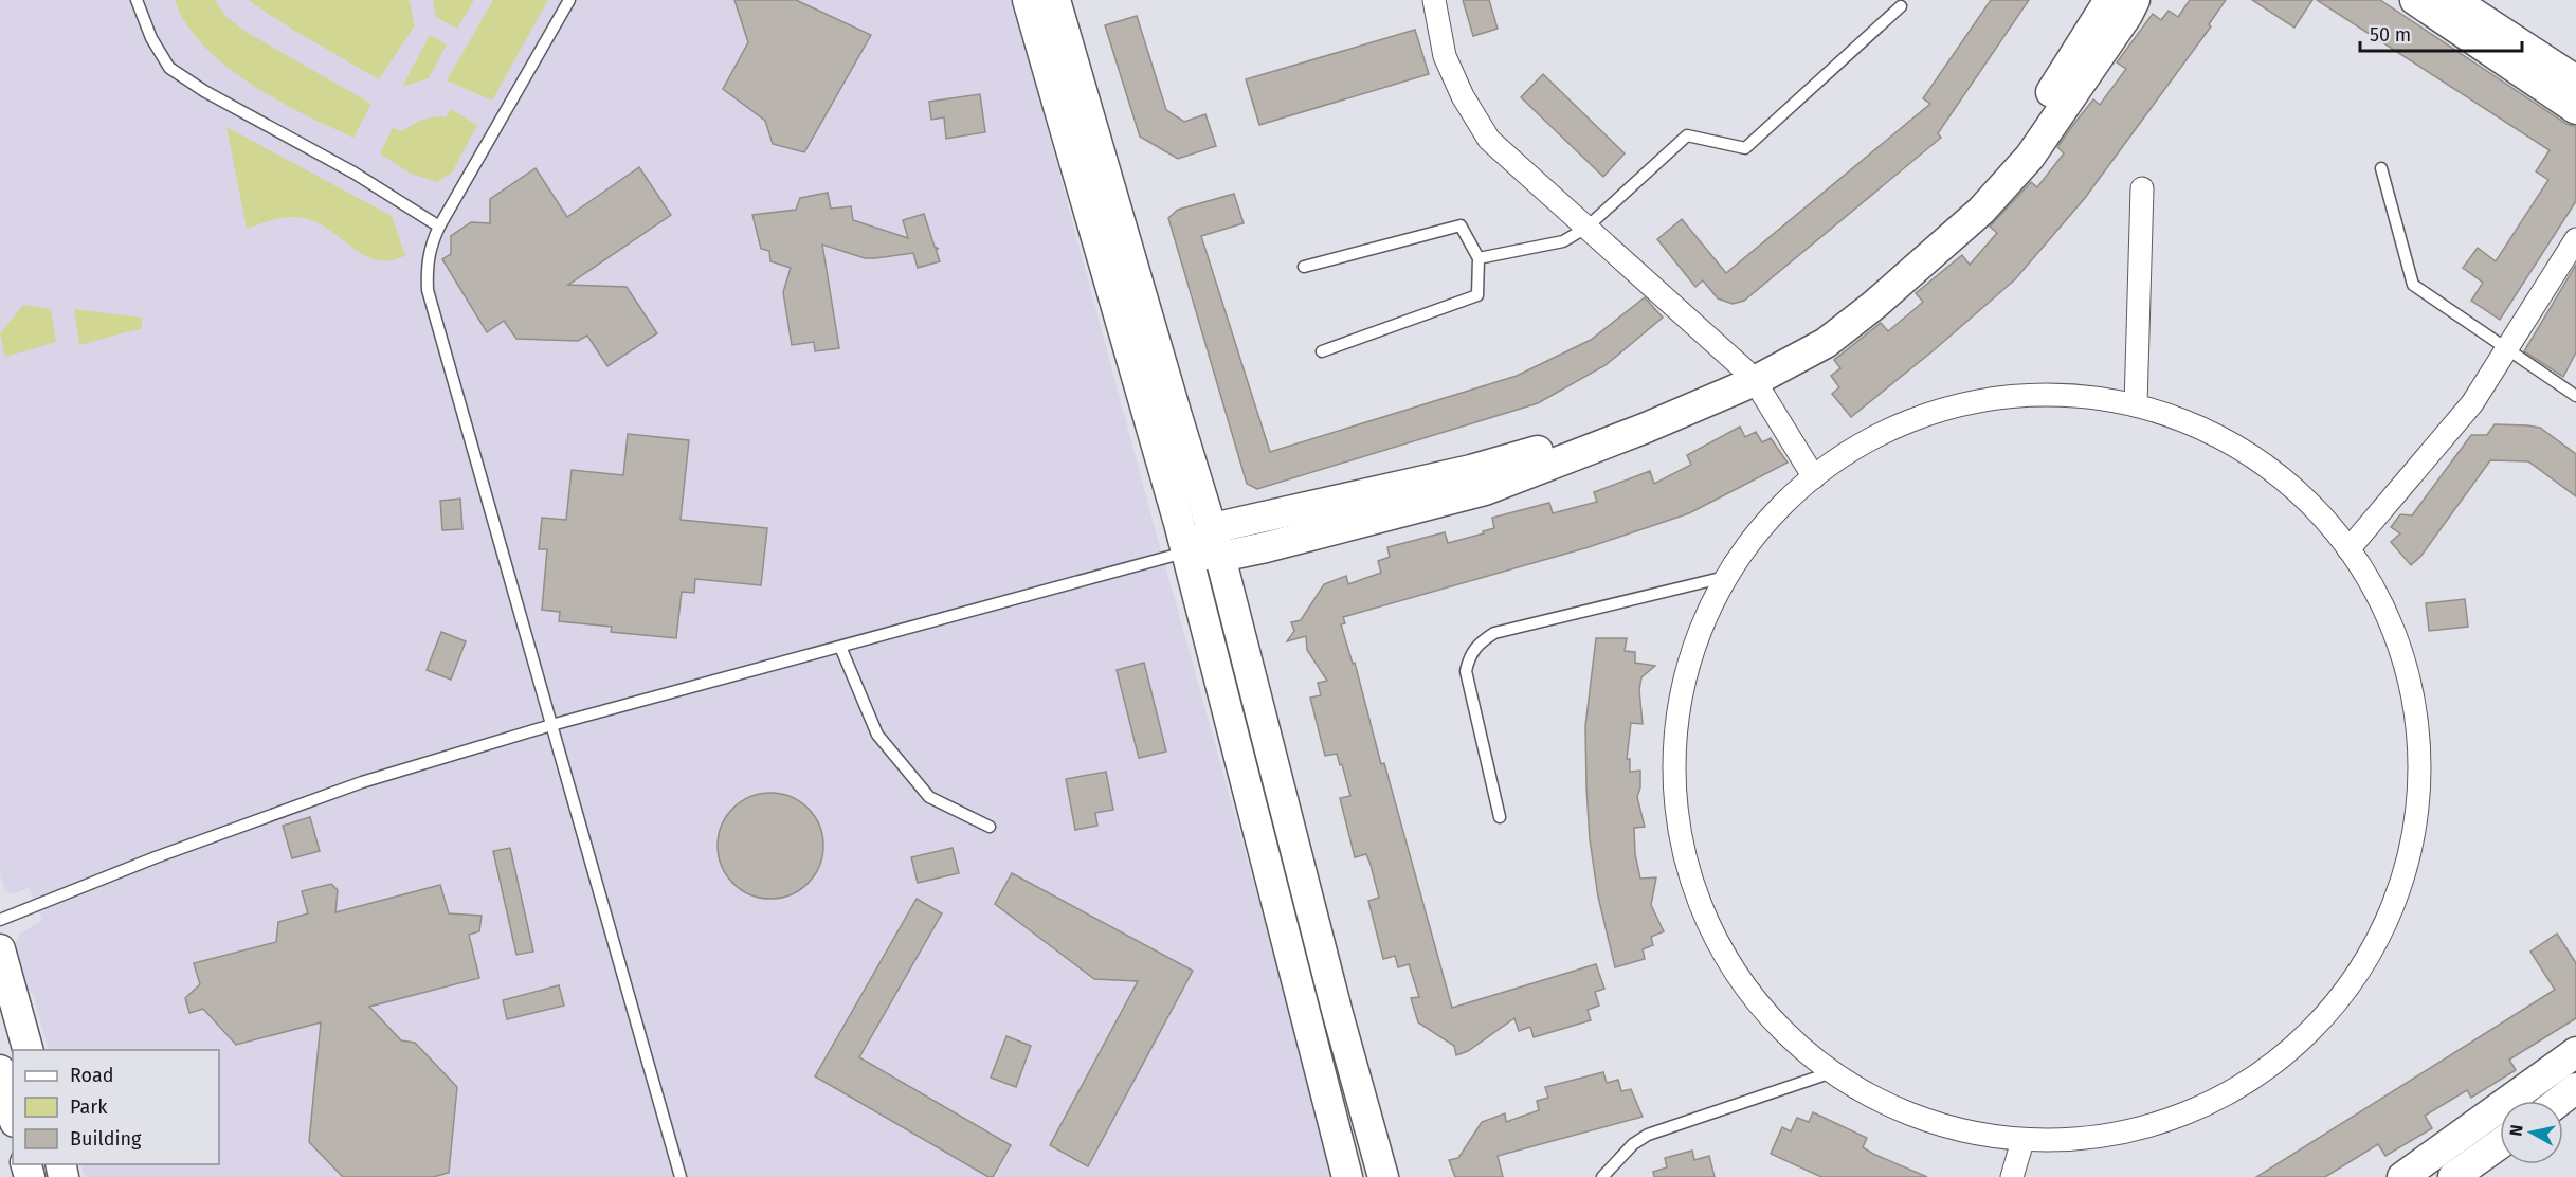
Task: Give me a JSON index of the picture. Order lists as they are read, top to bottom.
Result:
{
  "legend": ["Road", "Park", "Building"],
  "scale_bar": "50 m",
  "north": "left"
}
